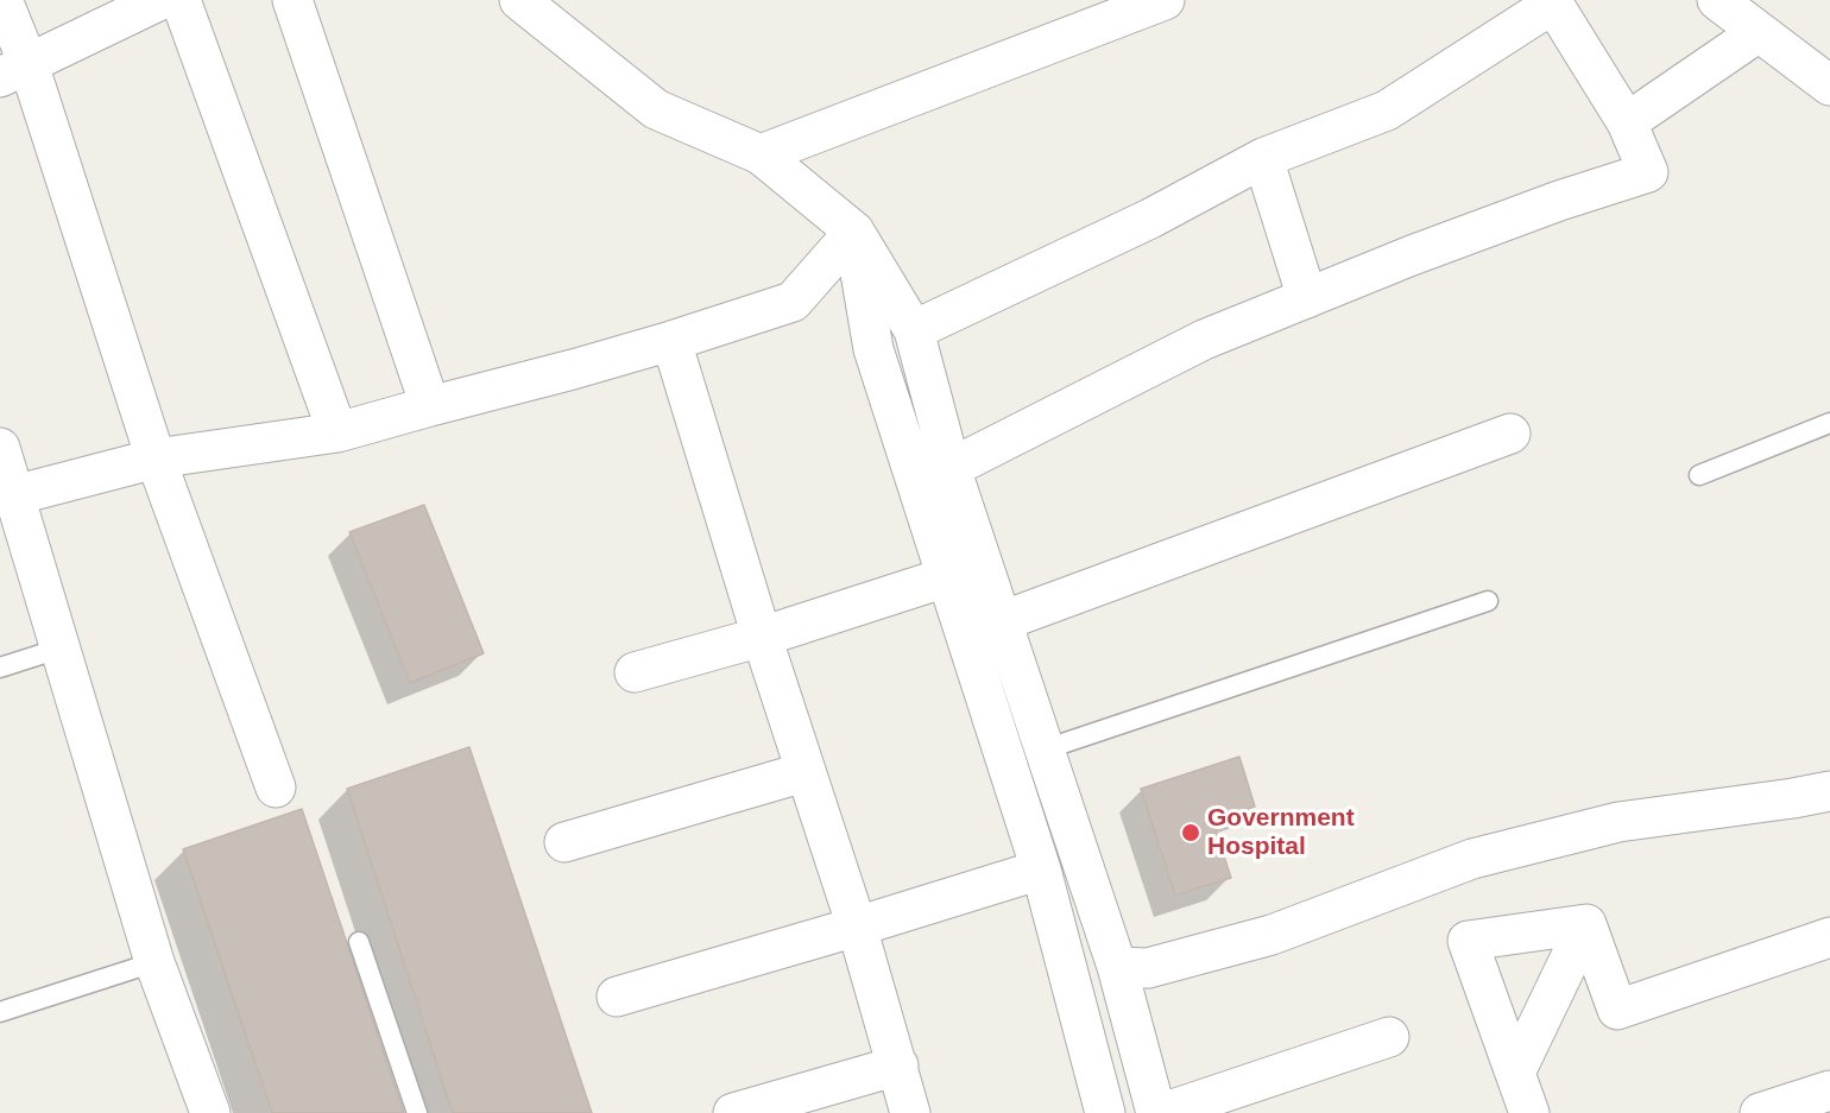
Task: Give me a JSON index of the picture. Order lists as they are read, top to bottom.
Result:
{
  "places": ["Government Hospital"]
}
